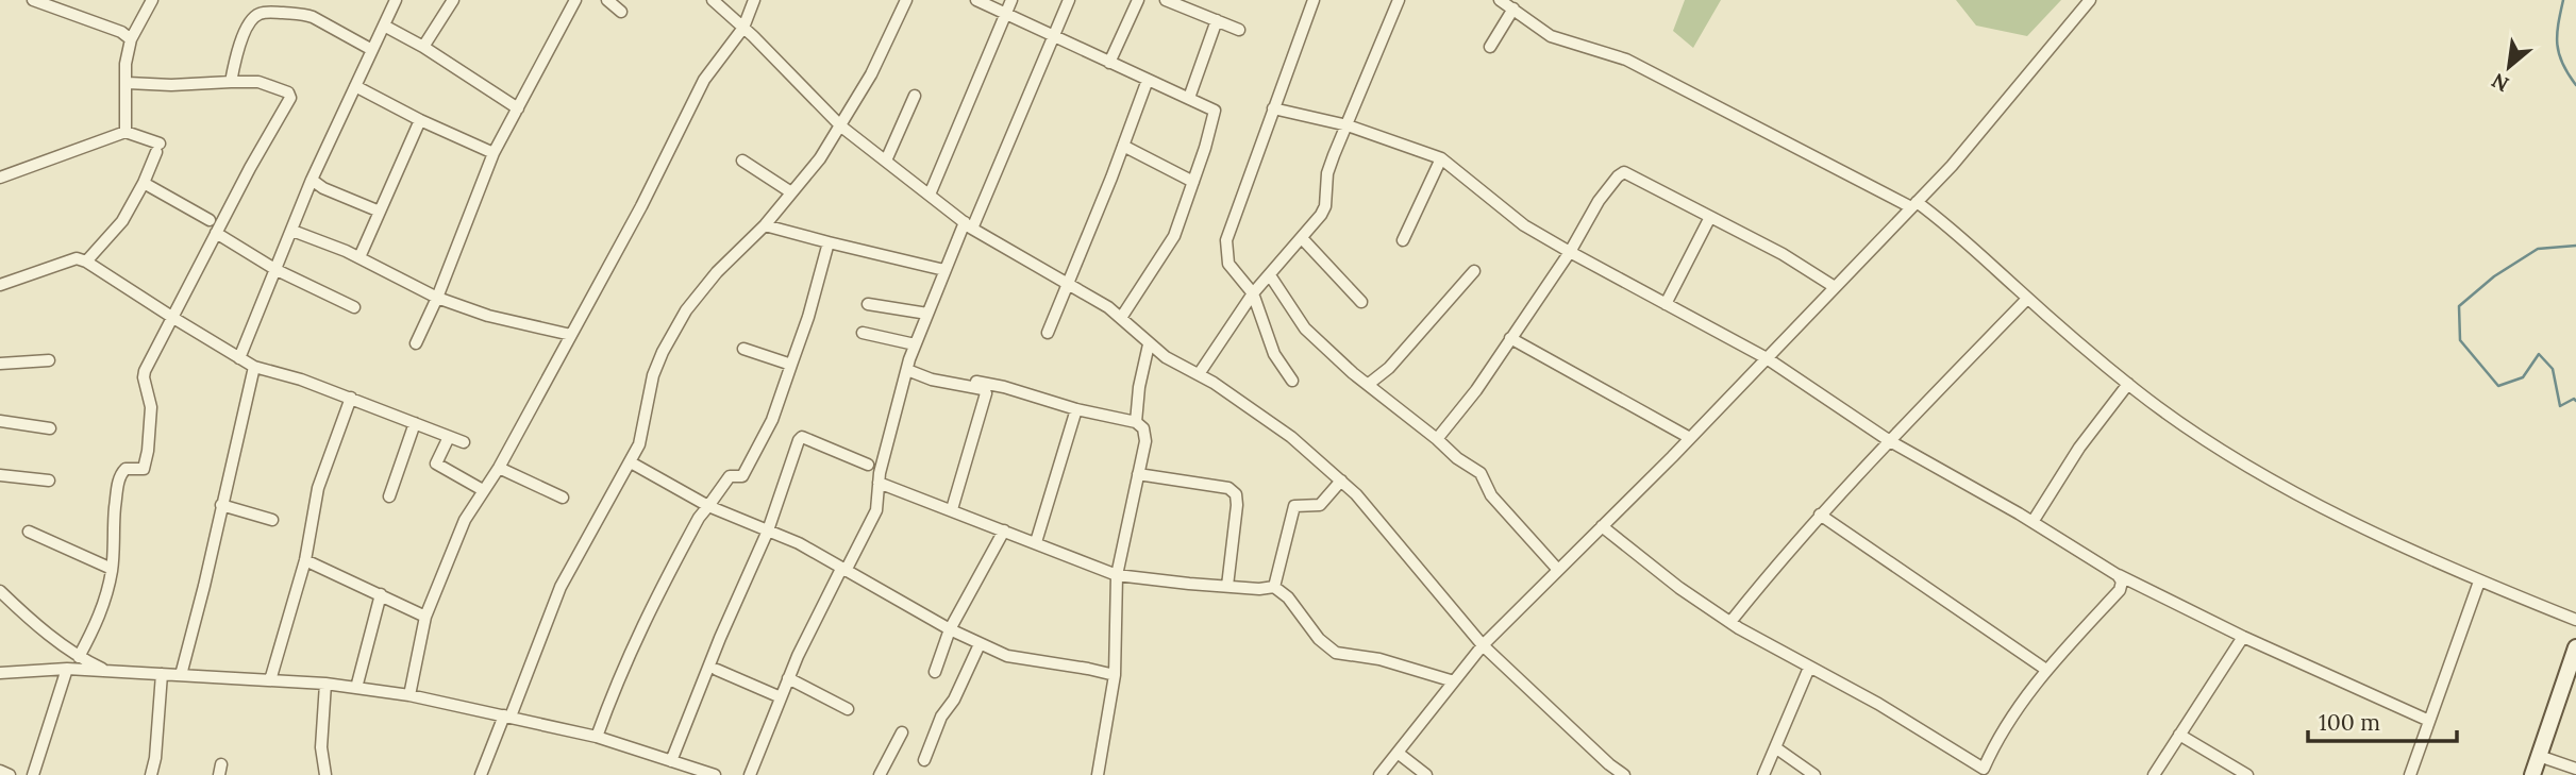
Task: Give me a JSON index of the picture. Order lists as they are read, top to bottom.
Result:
{
  "scale_bar": "100 m",
  "north": "bottom left"
}
